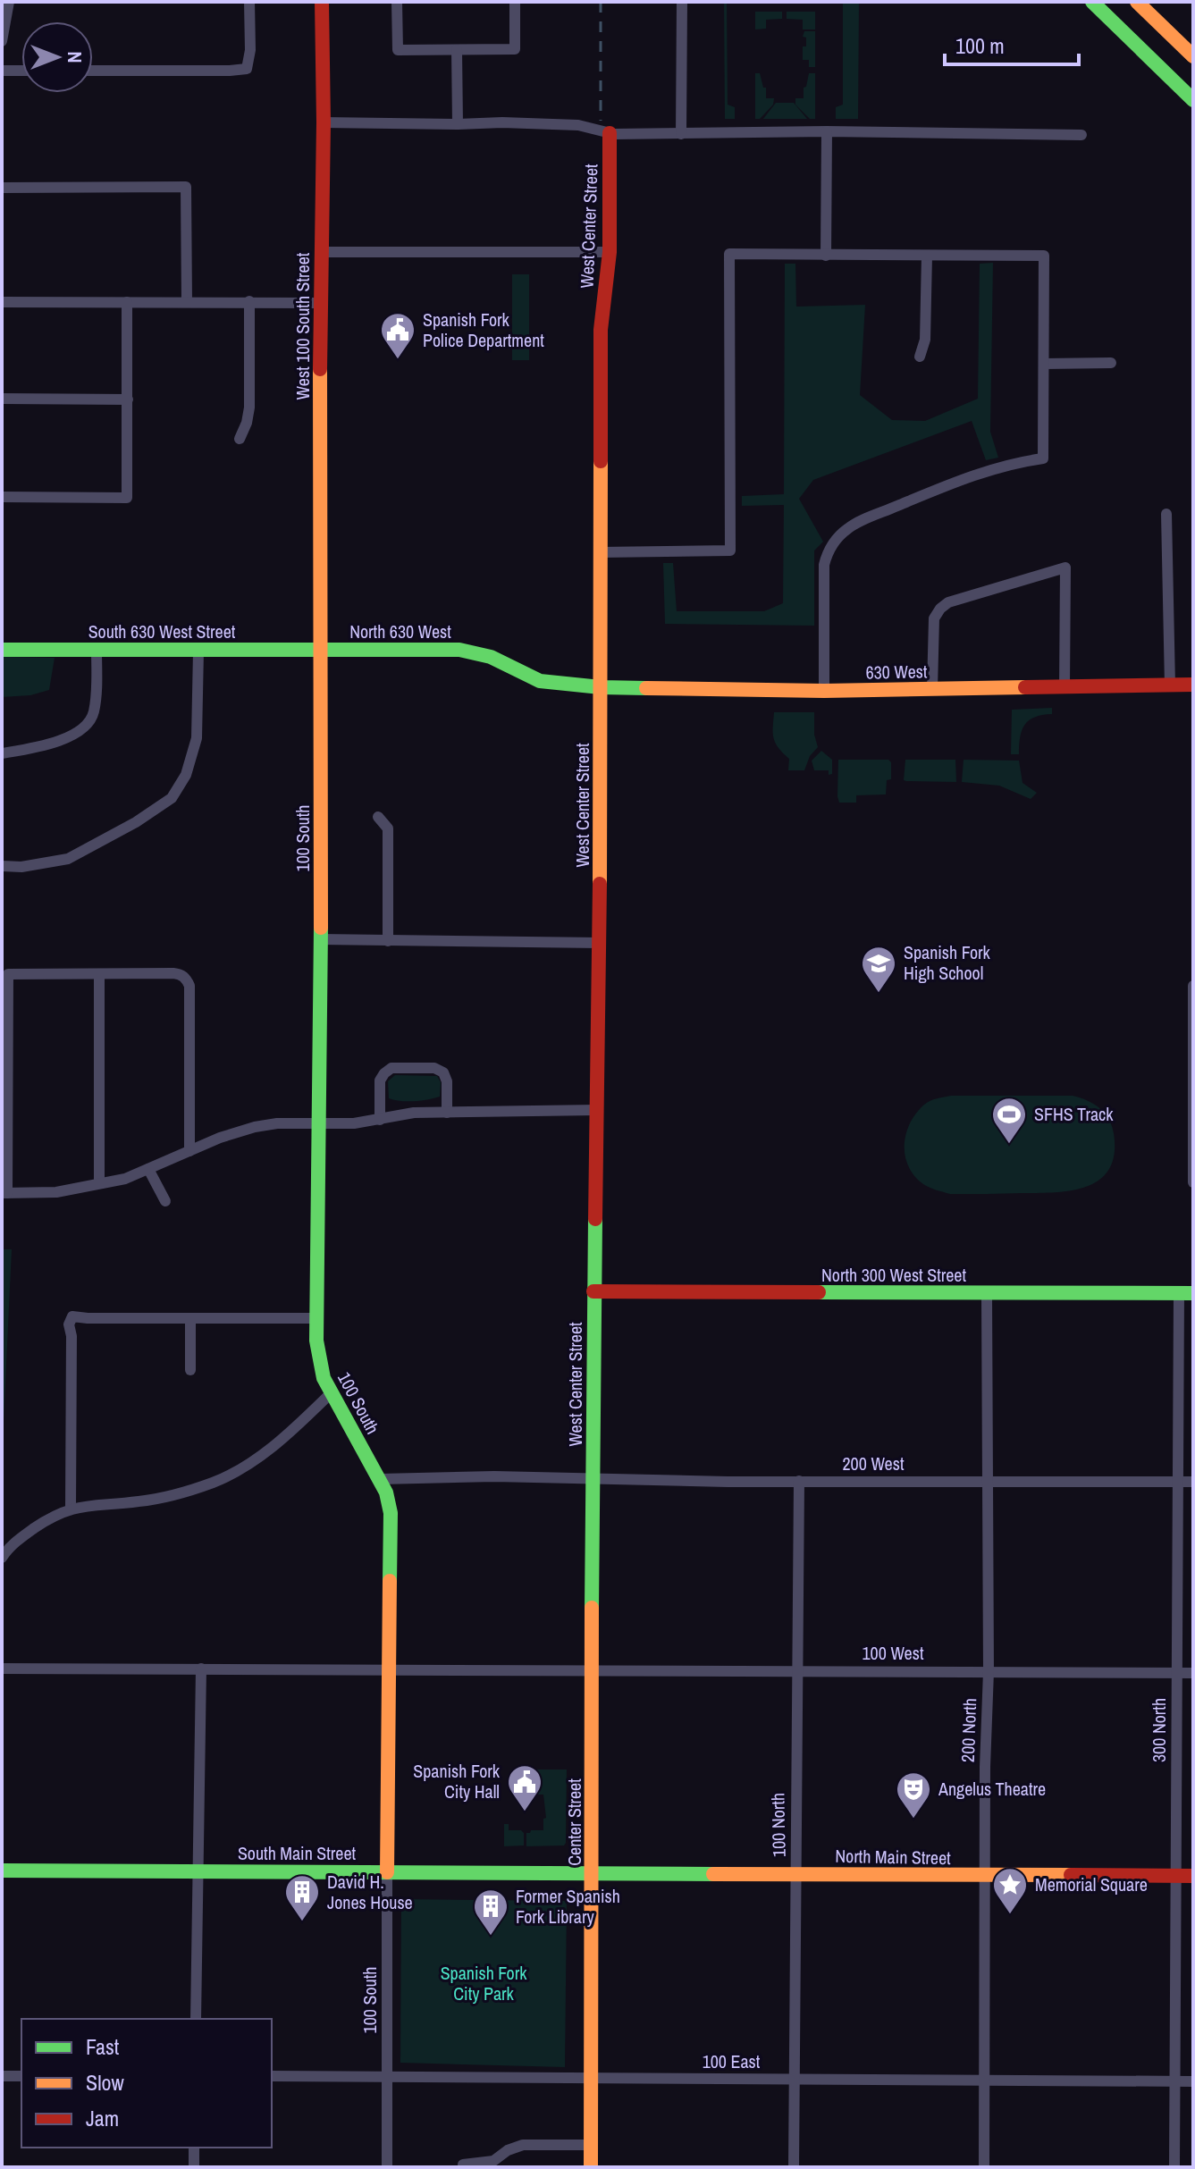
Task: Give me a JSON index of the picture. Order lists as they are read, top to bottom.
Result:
{
  "streets": {
    "main road": [
      "West Center Street",
      "West 100 South Street",
      "South 630 West Street",
      "North 630 West",
      "630 West",
      "100 South",
      "North 300 West Street",
      "Center Street",
      "South Main Street",
      "North Main Street"
    ],
    "street": [
      "200 West",
      "100 West",
      "200 North",
      "300 North",
      "100 North",
      "100 East"
    ]
  },
  "crossings": [
    ["West Center Street", "North 630 West"],
    ["West Center Street", "630 West"],
    ["West Center Street", "North 300 West Street"],
    ["West Center Street", "200 West"],
    ["West Center Street", "Center Street"],
    ["West 100 South Street", "South 630 West Street"],
    ["West 100 South Street", "North 630 West"],
    ["West 100 South Street", "100 South"],
    ["South 630 West Street", "North 630 West"],
    ["South 630 West Street", "100 South"],
    ["North 630 West", "630 West"],
    ["North 630 West", "100 South"],
    ["100 South", "200 West"],
    ["100 South", "100 West"],
    ["100 South", "South Main Street"],
    ["100 South", "100 East"],
    ["North 300 West Street", "200 North"],
    ["North 300 West Street", "300 North"],
    ["200 West", "200 North"],
    ["200 West", "300 North"],
    ["200 West", "Center Street"],
    ["200 West", "100 North"],
    ["100 West", "200 North"],
    ["100 West", "300 North"],
    ["100 West", "Center Street"],
    ["100 West", "100 North"],
    ["200 North", "North Main Street"],
    ["200 North", "100 East"],
    ["300 North", "North Main Street"],
    ["300 North", "100 East"],
    ["Center Street", "South Main Street"],
    ["Center Street", "North Main Street"],
    ["Center Street", "100 East"],
    ["100 North", "North Main Street"],
    ["100 North", "100 East"],
    ["South Main Street", "North Main Street"]
  ],
  "parks": ["Spanish Fork City Park"],
  "places": {
    "public building": ["Spanish Fork Police Department", "Spanish Fork City Hall"],
    "school or university": ["Spanish Fork High School"],
    "sports": ["SFHS Track"],
    "theatre": ["Angelus Theatre"],
    "place": ["Memorial Square"],
    "building": ["David H. Jones House", "Former Spanish Fork Library"]
  },
  "legend": ["Fast", "Slow", "Jam"],
  "scale_bar": "100 m",
  "north": "right"
}
